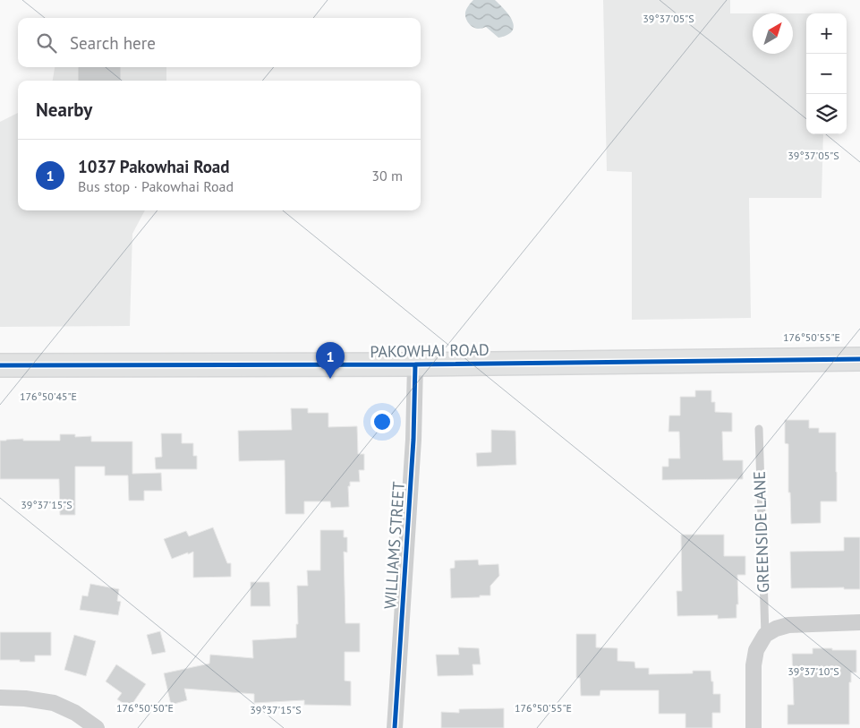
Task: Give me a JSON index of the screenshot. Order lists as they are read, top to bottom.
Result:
{
  "streets": {
    "main road": ["PAKOWHAI ROAD"],
    "street": ["WILLIAMS STREET"],
    "lane": ["GREENSIDE LANE"]
  },
  "crossings": [
    ["PAKOWHAI ROAD", "WILLIAMS STREET"]
  ],
  "north": "top right",
  "page": {
    "map_buttons": ["+", "−"],
    "search": "Search here",
    "heading": "Nearby",
    "list": [
      {
        "mark": "1",
        "name": "1037 Pakowhai Road",
        "note": "Bus stop · Pakowhai Road",
        "value": "30 m"
      }
    ],
    "pins": "1"
  },
  "coordinates": [
    "39°37'05\"S",
    "176°50'55\"E",
    "176°50'45\"E",
    "39°37'15\"S",
    "39°37'10\"S",
    "176°50'50\"E"
  ]
}
